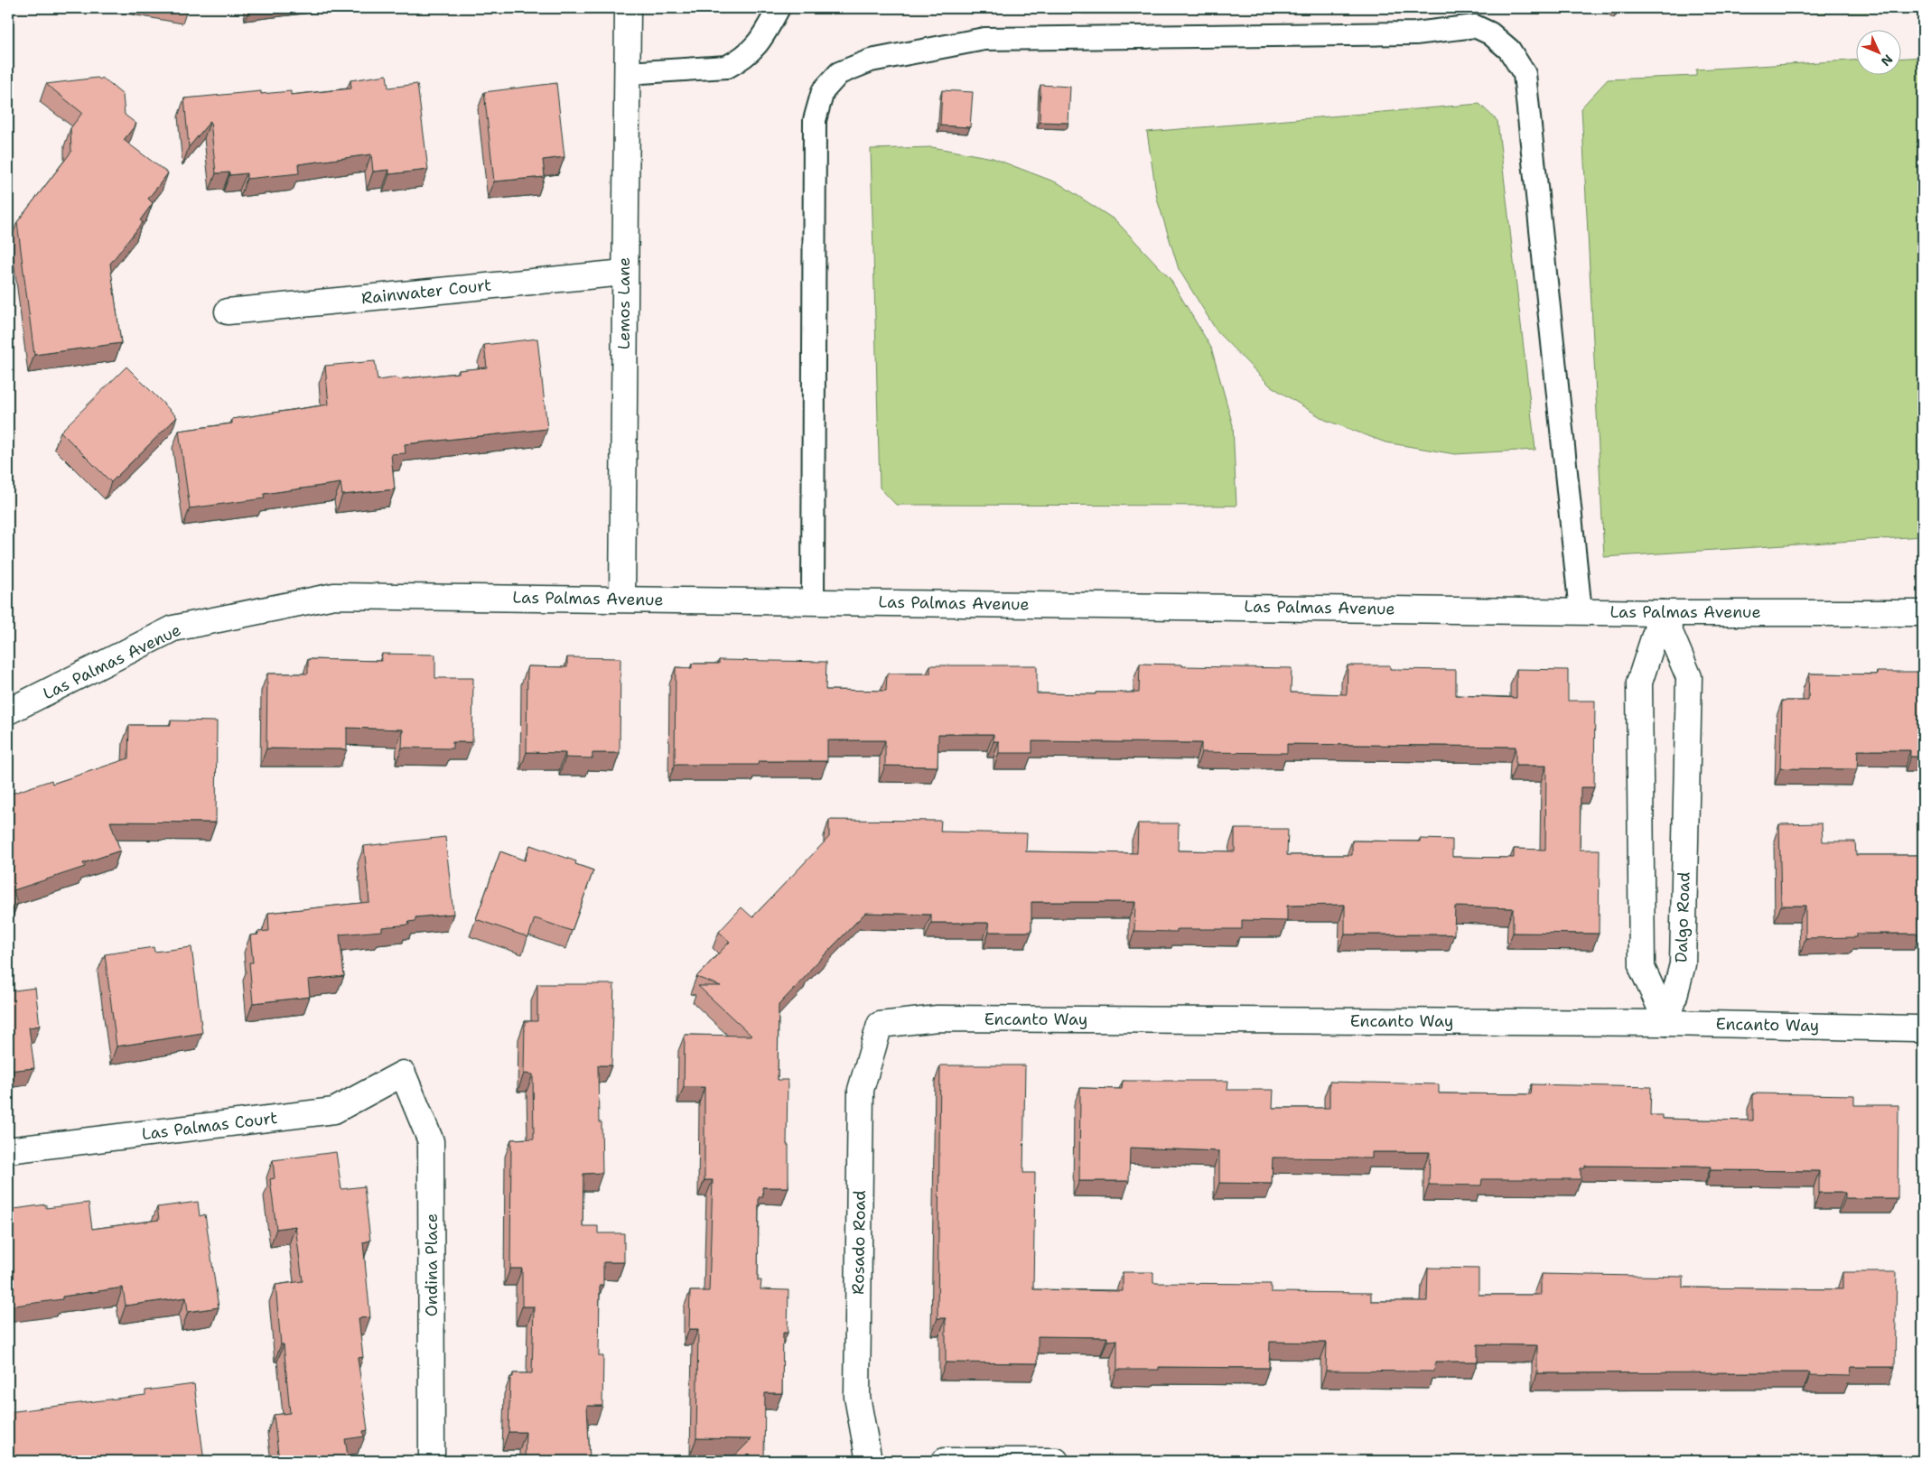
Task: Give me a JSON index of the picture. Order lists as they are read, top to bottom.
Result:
{
  "streets": {
    "street": [
      "Rainwater Court",
      "Lemos Lane",
      "Las Palmas Avenue",
      "Dalgo Road",
      "Encanto Way",
      "Las Palmas Court",
      "Rosado Road",
      "Ondina Place"
    ]
  },
  "crossings": [
    ["Rainwater Court", "Lemos Lane"],
    ["Lemos Lane", "Las Palmas Avenue"],
    ["Las Palmas Avenue", "Dalgo Road"],
    ["Dalgo Road", "Encanto Way"],
    ["Encanto Way", "Rosado Road"],
    ["Las Palmas Court", "Ondina Place"]
  ],
  "north": "bottom right"
}
